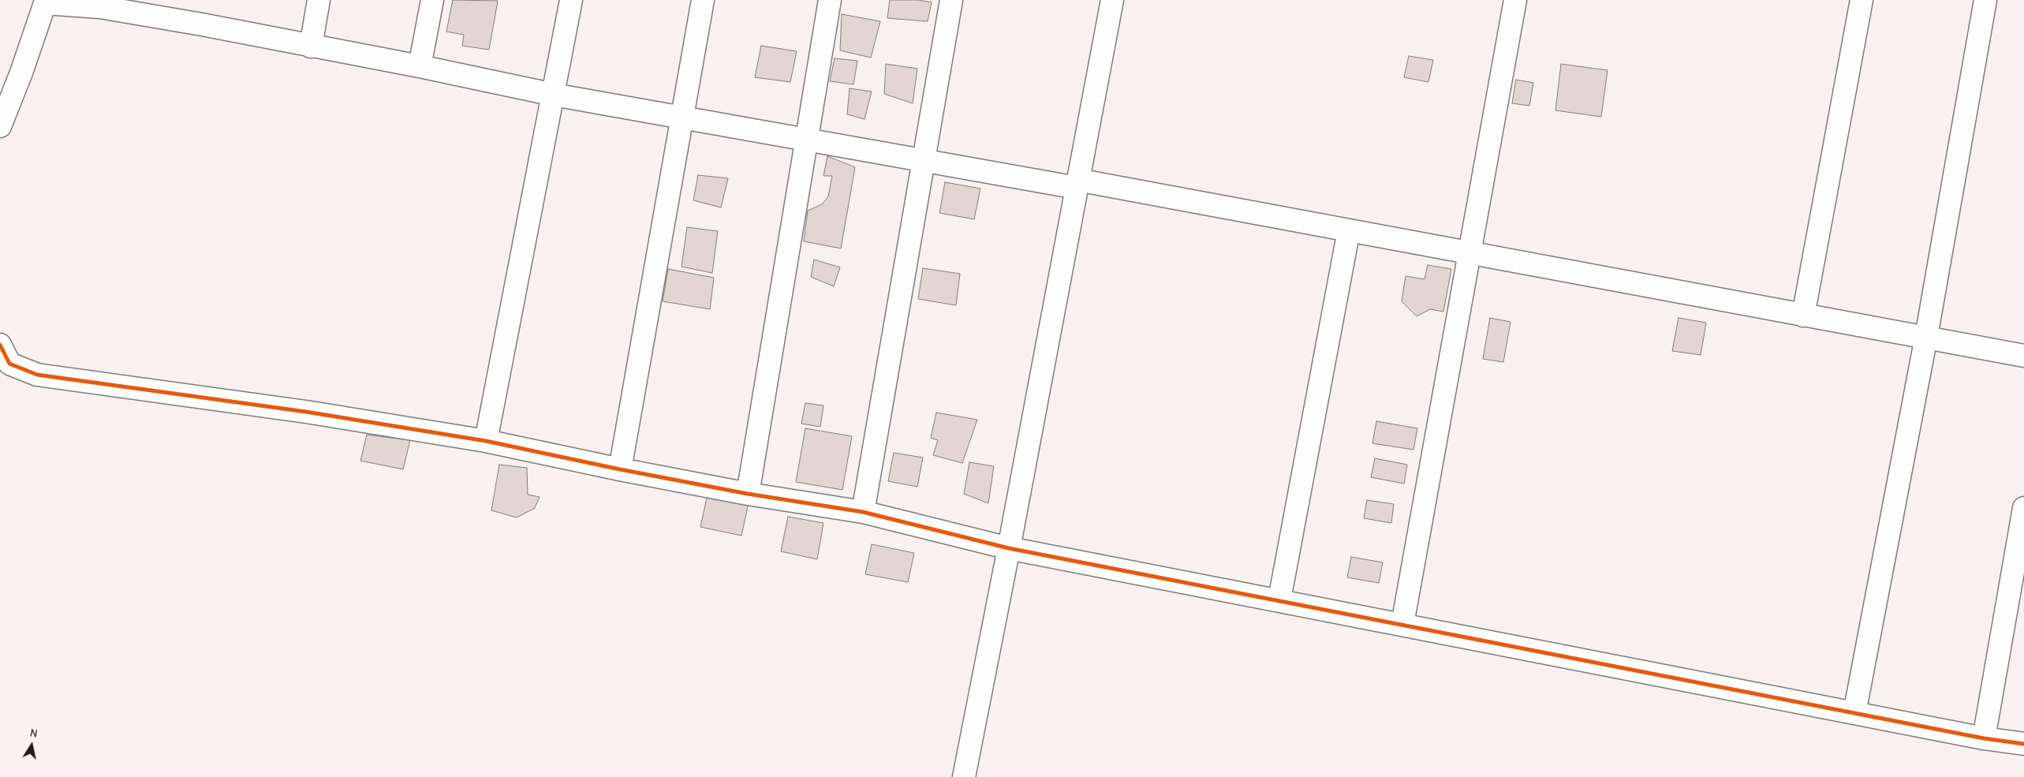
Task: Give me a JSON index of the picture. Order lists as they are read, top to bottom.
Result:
{
  "north": "top"
}
